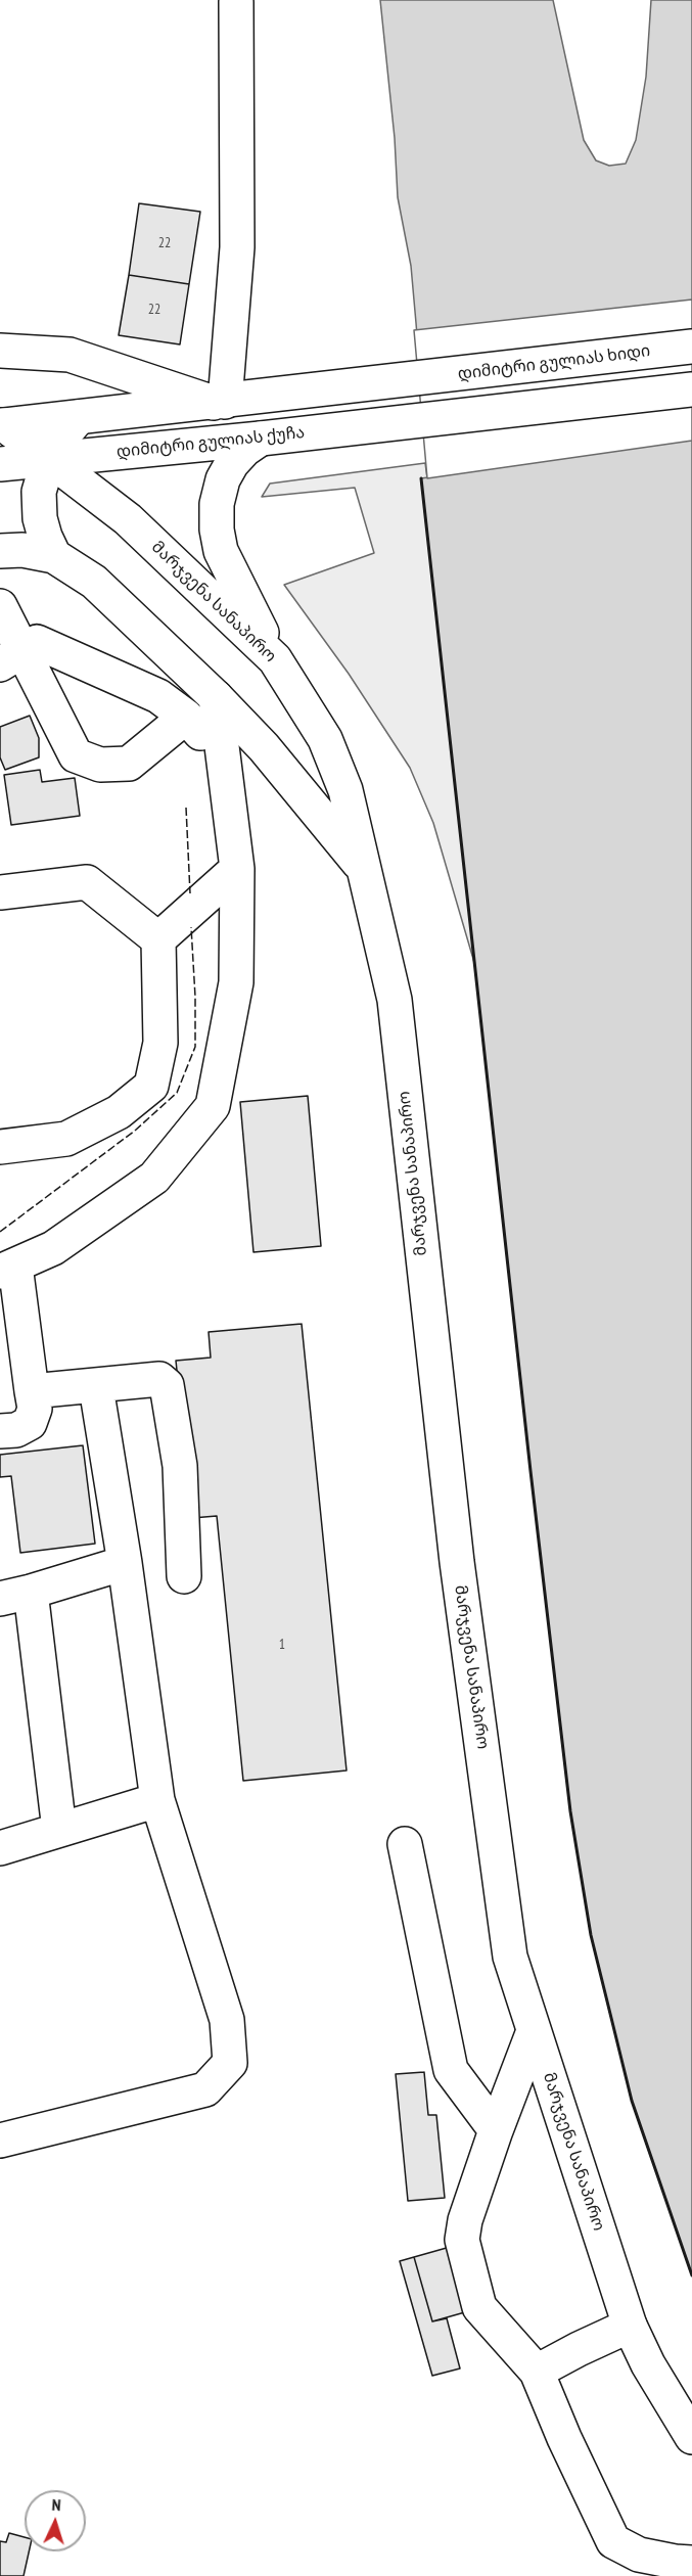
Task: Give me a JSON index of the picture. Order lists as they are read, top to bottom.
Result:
{
  "streets": {
    "main road": ["დიმიტრი გულიას ხიდი", "დიმიტრი გულიას ქუჩა", "მარჯვენა სანაპირო"]
  },
  "crossings": [
    ["დიმიტრი გულიას ქუჩა", "მარჯვენა სანაპირო"]
  ],
  "house_numbers": ["22", "22", "1"],
  "north": "top"
}
